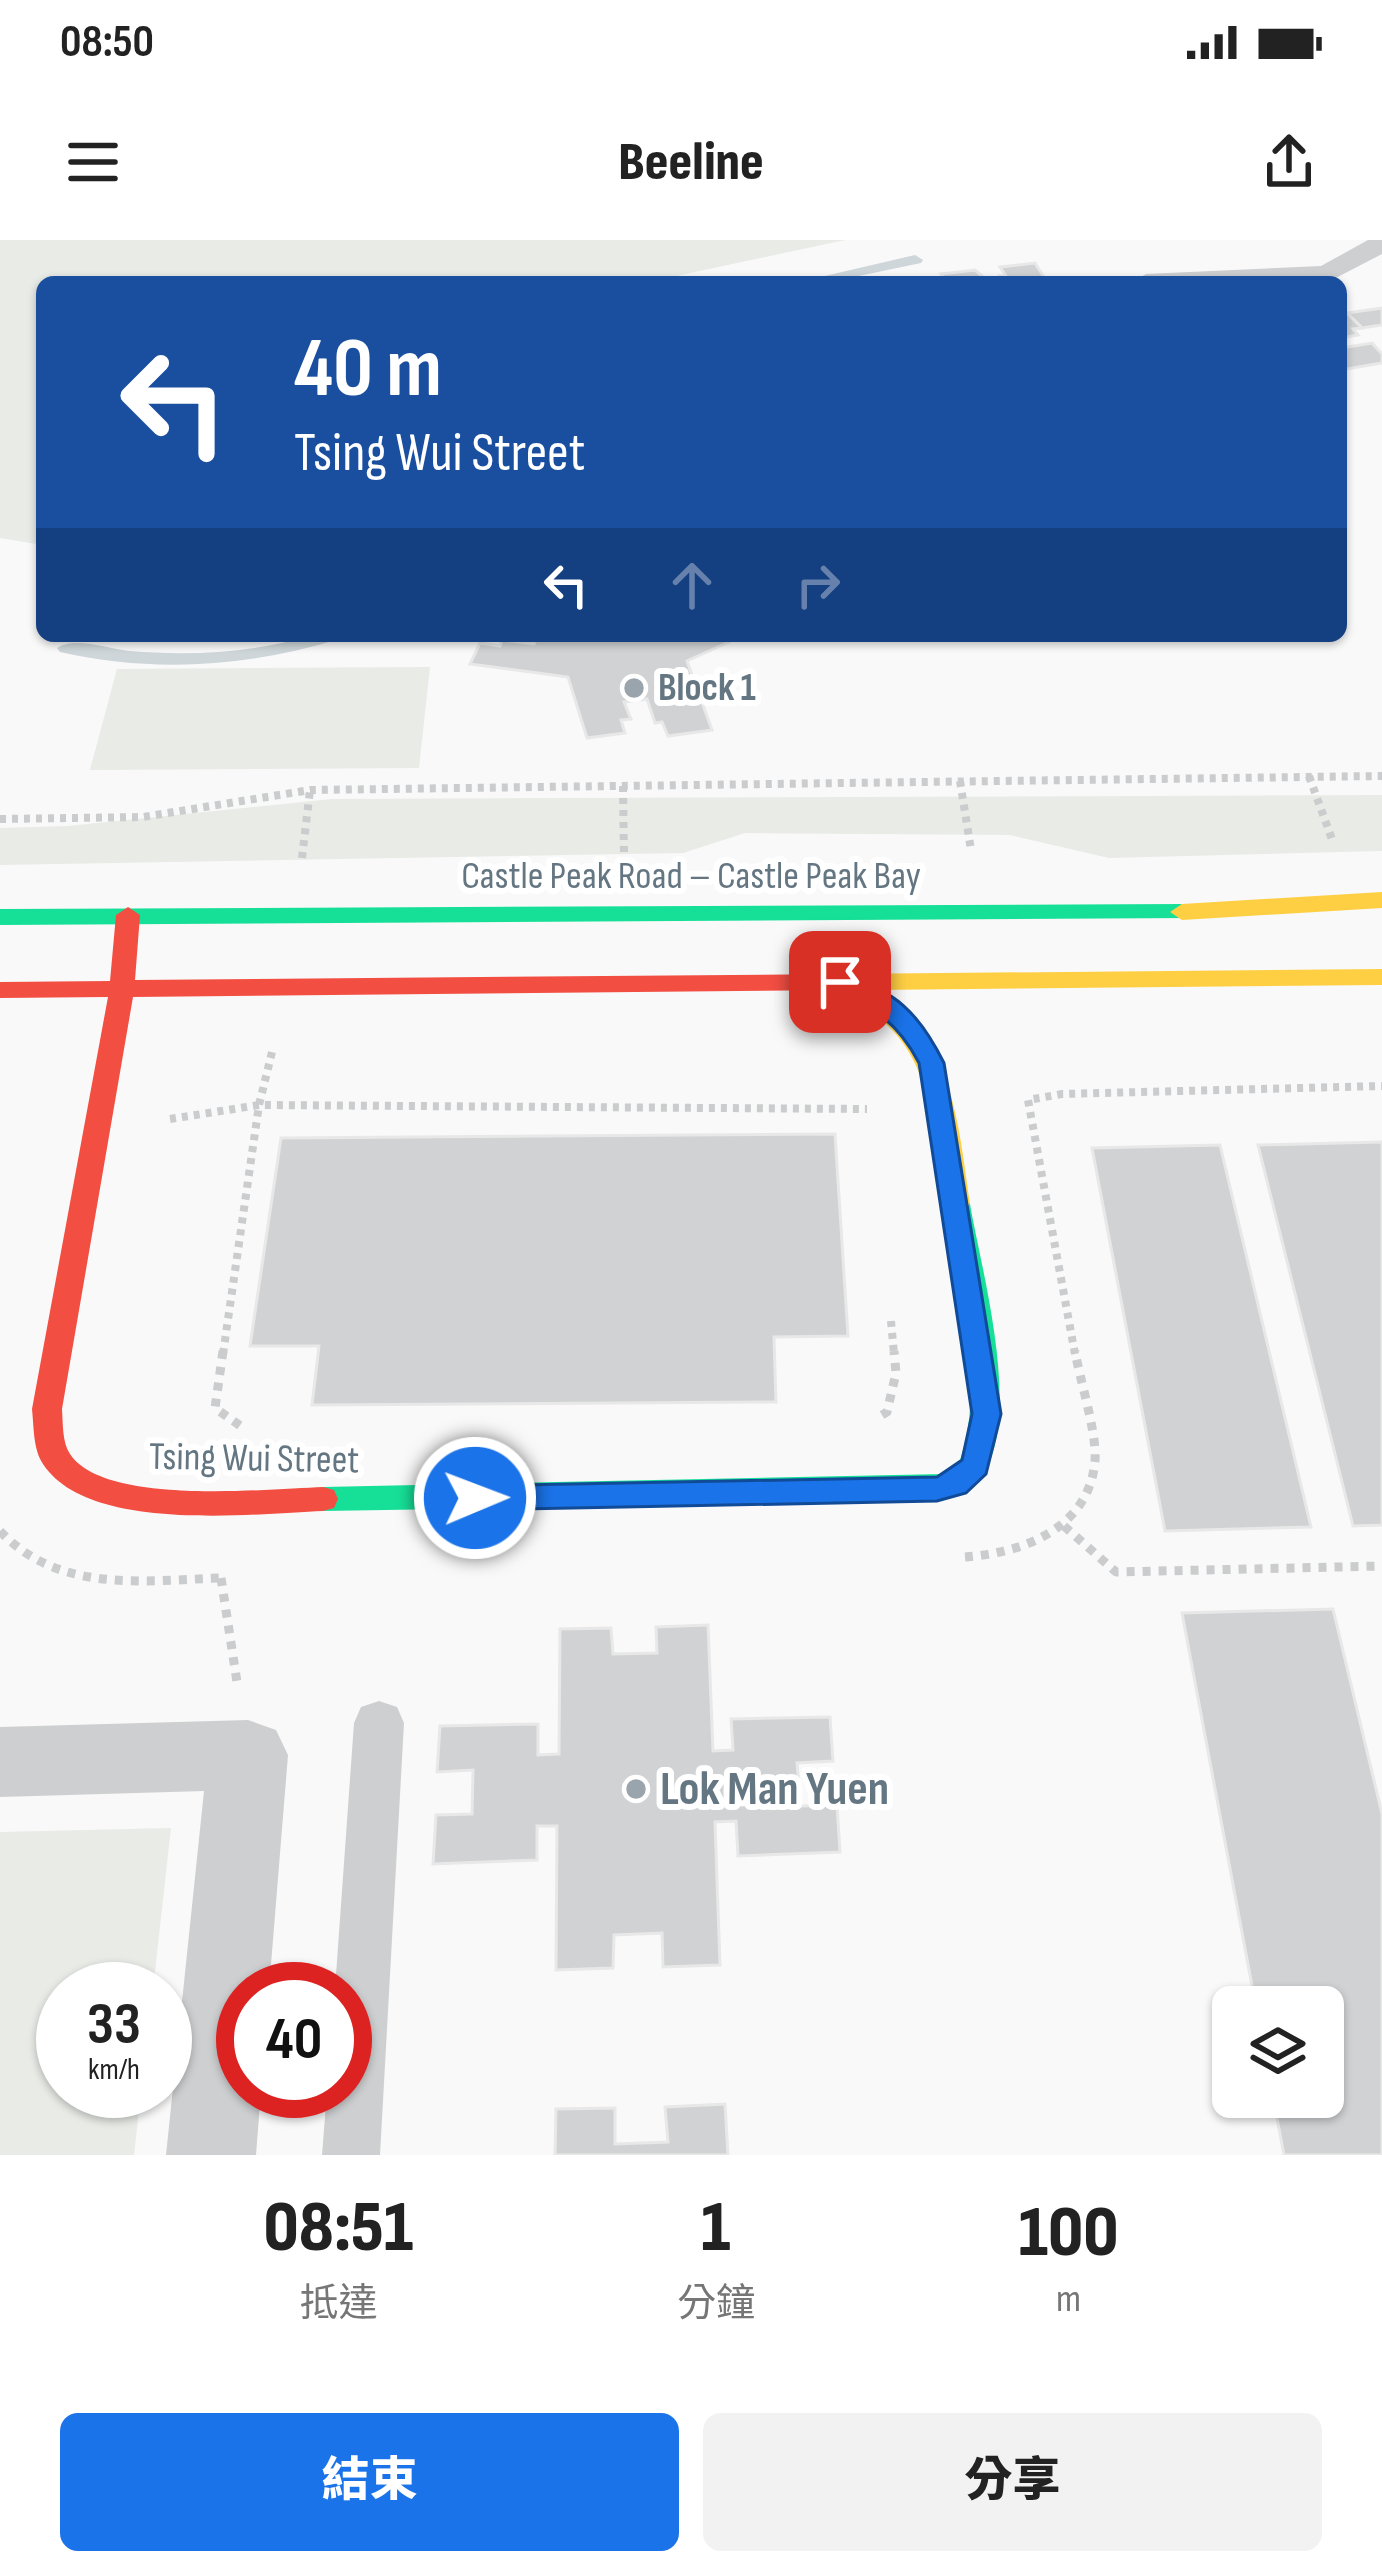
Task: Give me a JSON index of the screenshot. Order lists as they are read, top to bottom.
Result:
{
  "streets": {
    "main road": ["Castle Peak Road – Castle Peak Bay", "Tsing Wui Street"]
  },
  "crossings": [
    ["Castle Peak Road – Castle Peak Bay", "Tsing Wui Street"]
  ],
  "places": ["Block 1", "Lok Man Yuen"],
  "page": {
    "status": "08:50",
    "header": "Beeline",
    "turn": ["40 m", "Tsing Wui Street"],
    "speed": "33 km/h",
    "limit": "40",
    "eta": [
      "08:51",
      "抵達",
      "1",
      "分鐘",
      "100",
      "m"
    ],
    "buttons": ["結束", "分享"]
  }
}
